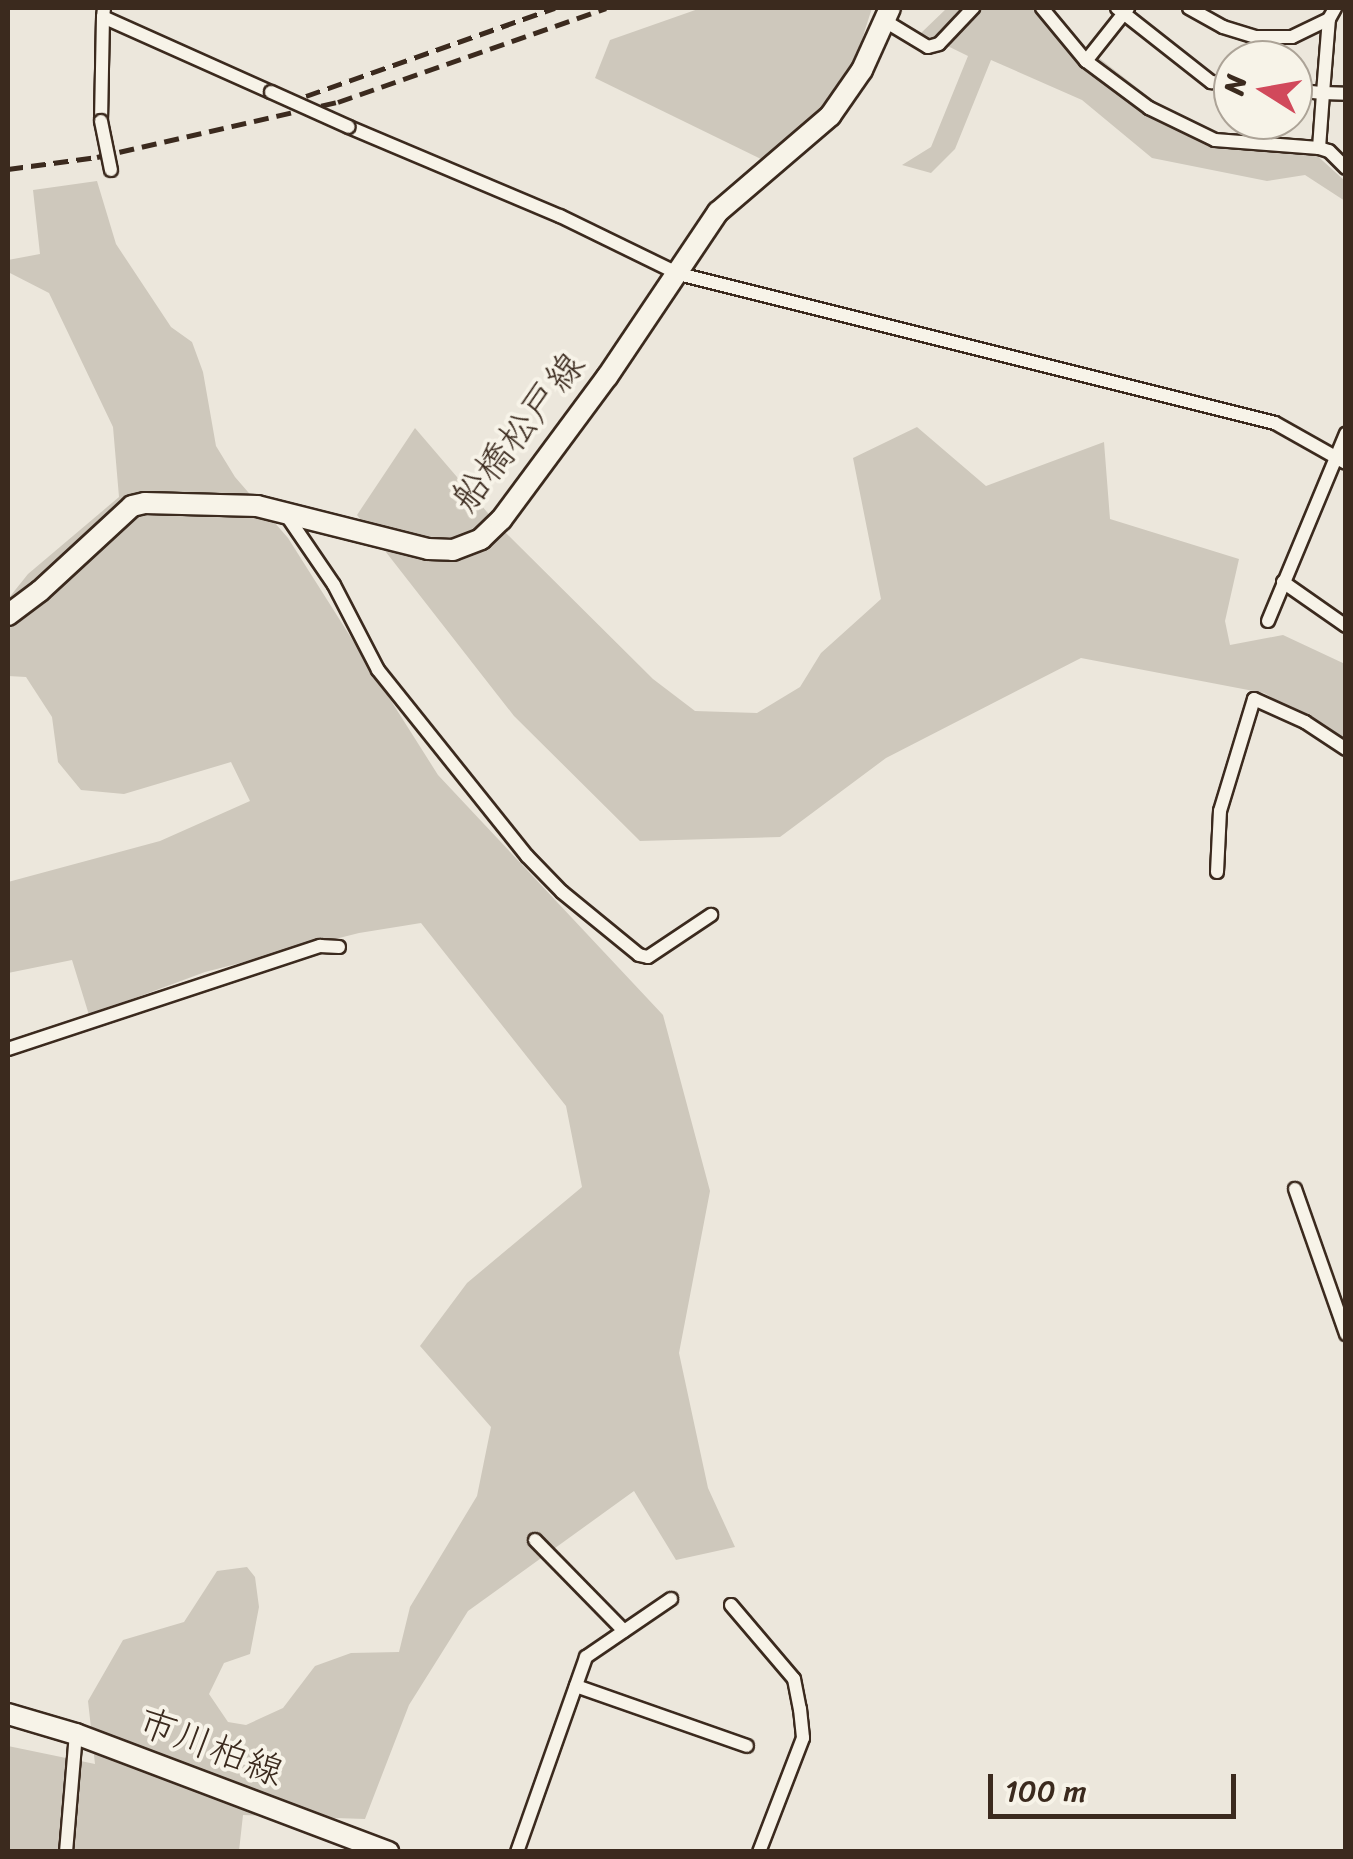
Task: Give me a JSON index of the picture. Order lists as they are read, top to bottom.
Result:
{
  "streets": {
    "main road": ["船橋松戸線", "市川柏線"]
  },
  "scale_bar": "100 m",
  "north": "left"
}
